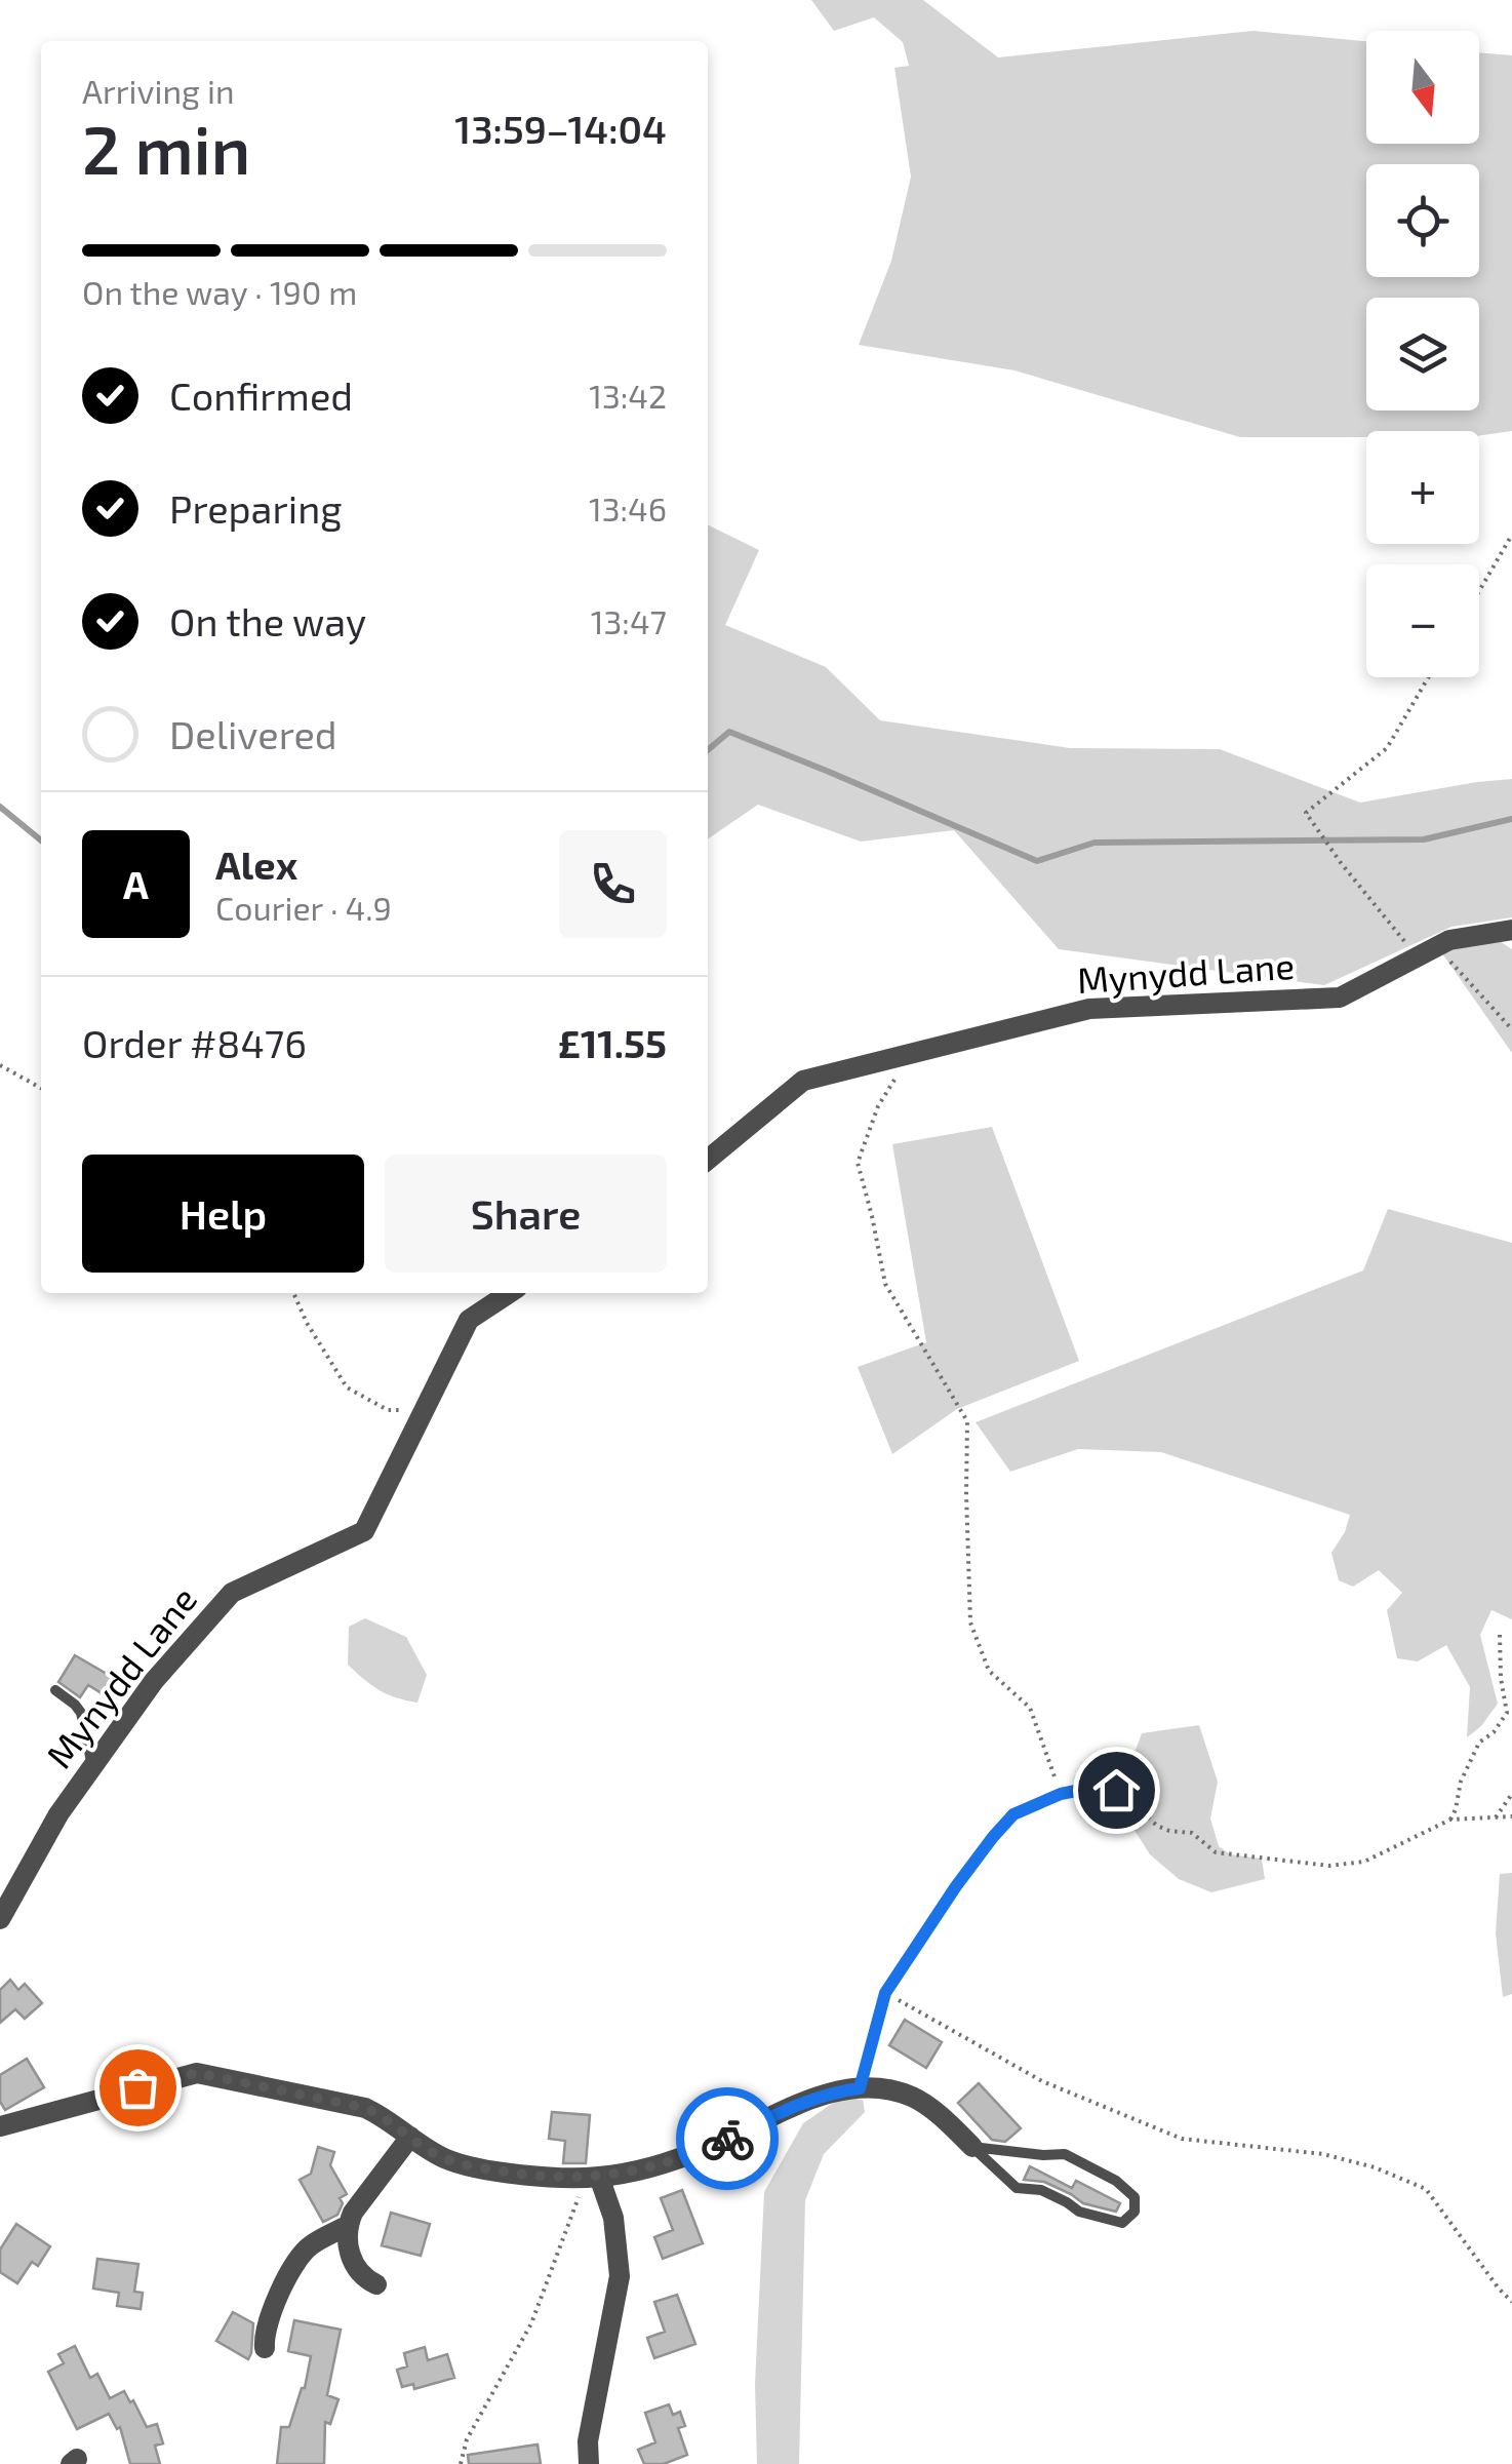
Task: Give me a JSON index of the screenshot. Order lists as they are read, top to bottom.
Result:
{
  "streets": {
    "street": ["Mynydd Lane"]
  },
  "north": "bottom",
  "page": {
    "map_buttons": ["+", "−"],
    "heading": ["2 min", "Arriving in", "13:59–14:04"],
    "panel": [
      "Alex",
      "Courier · 4.9",
      "Order #8476",
      "£11.55"
    ],
    "bar": "On the way · 190 m",
    "list": [
      ["Confirmed", "13:42"],
      ["Preparing", "13:46"],
      ["On the way", "13:47"],
      "Delivered"
    ],
    "round": "A",
    "buttons": ["Help", "Share"]
  }
}
